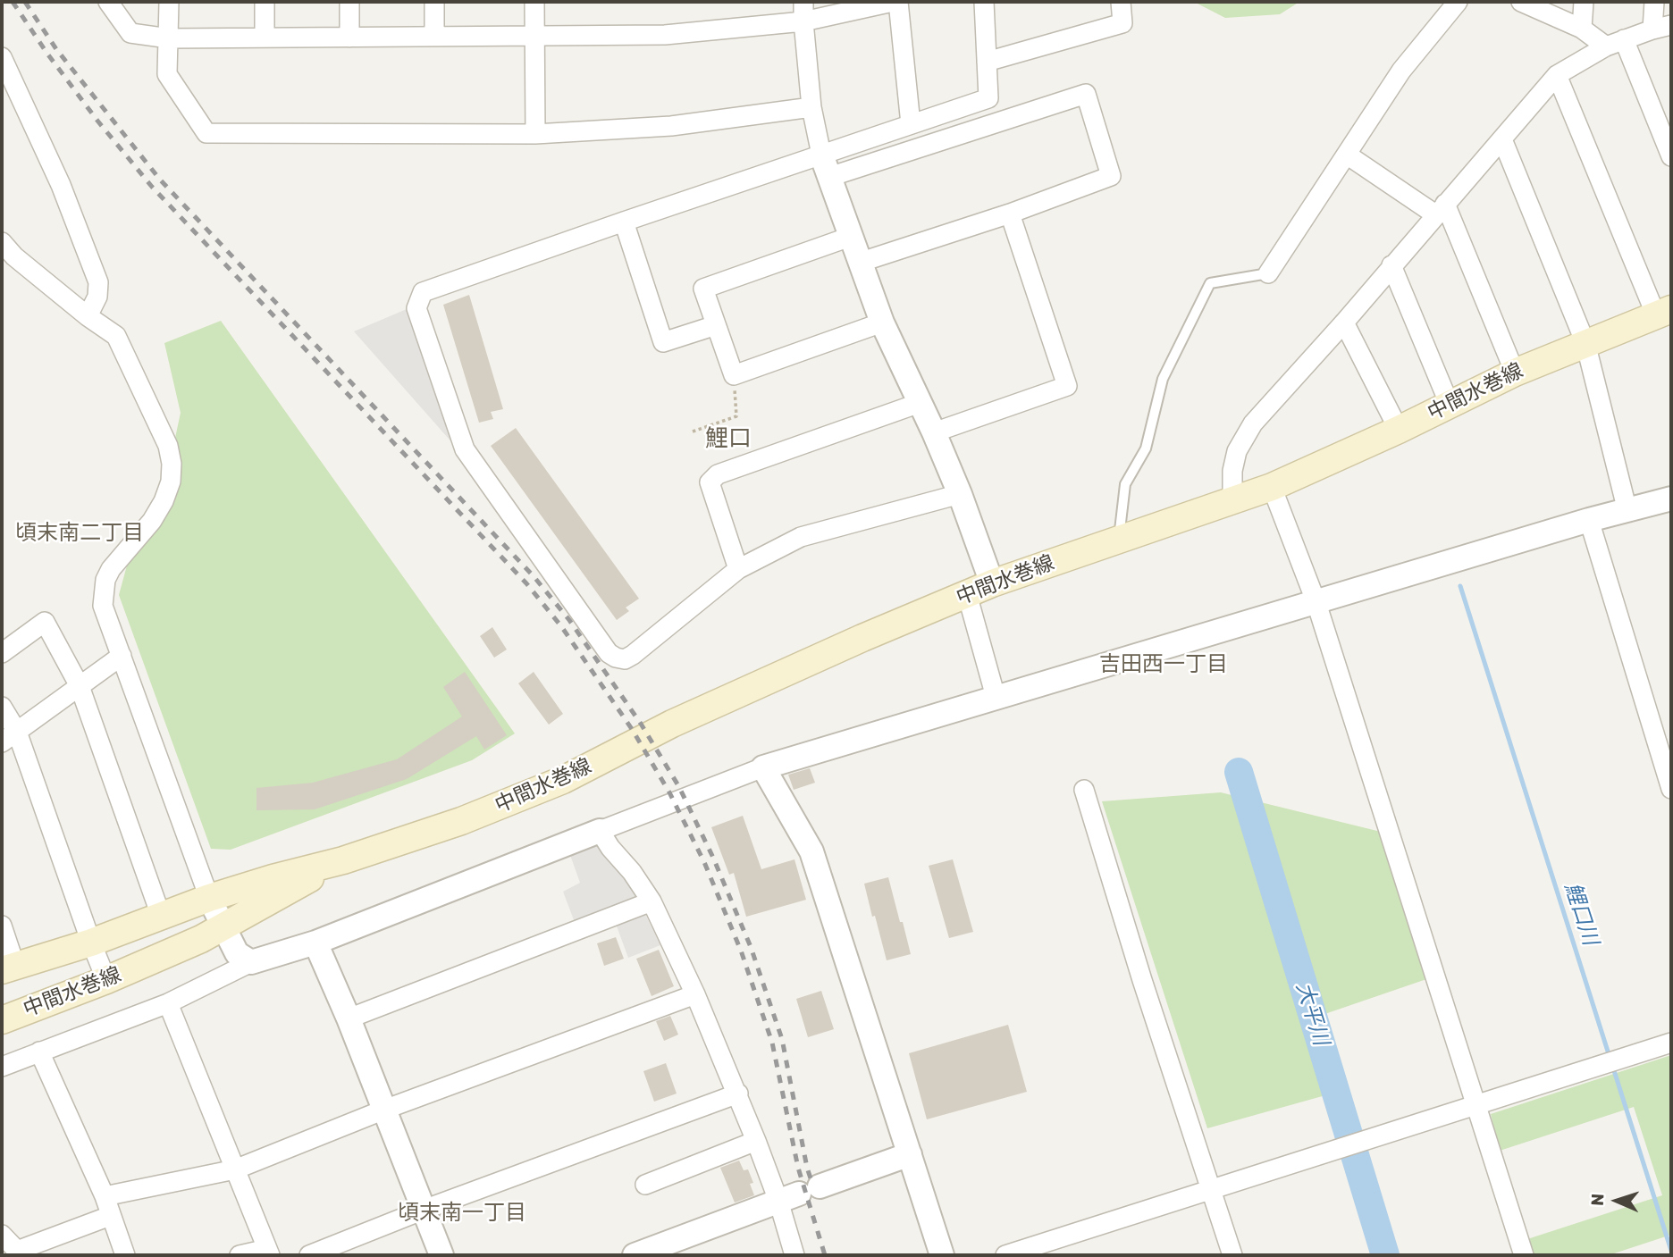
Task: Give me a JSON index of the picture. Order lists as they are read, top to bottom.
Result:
{
  "streets": {
    "main road": ["中間水巻線"]
  },
  "districts": [
    "鯉口",
    "頃末南二丁目",
    "吉田西一丁目",
    "頃末南一丁目"
  ],
  "water": ["鯉口川", "大平川"],
  "north": "left"
}
